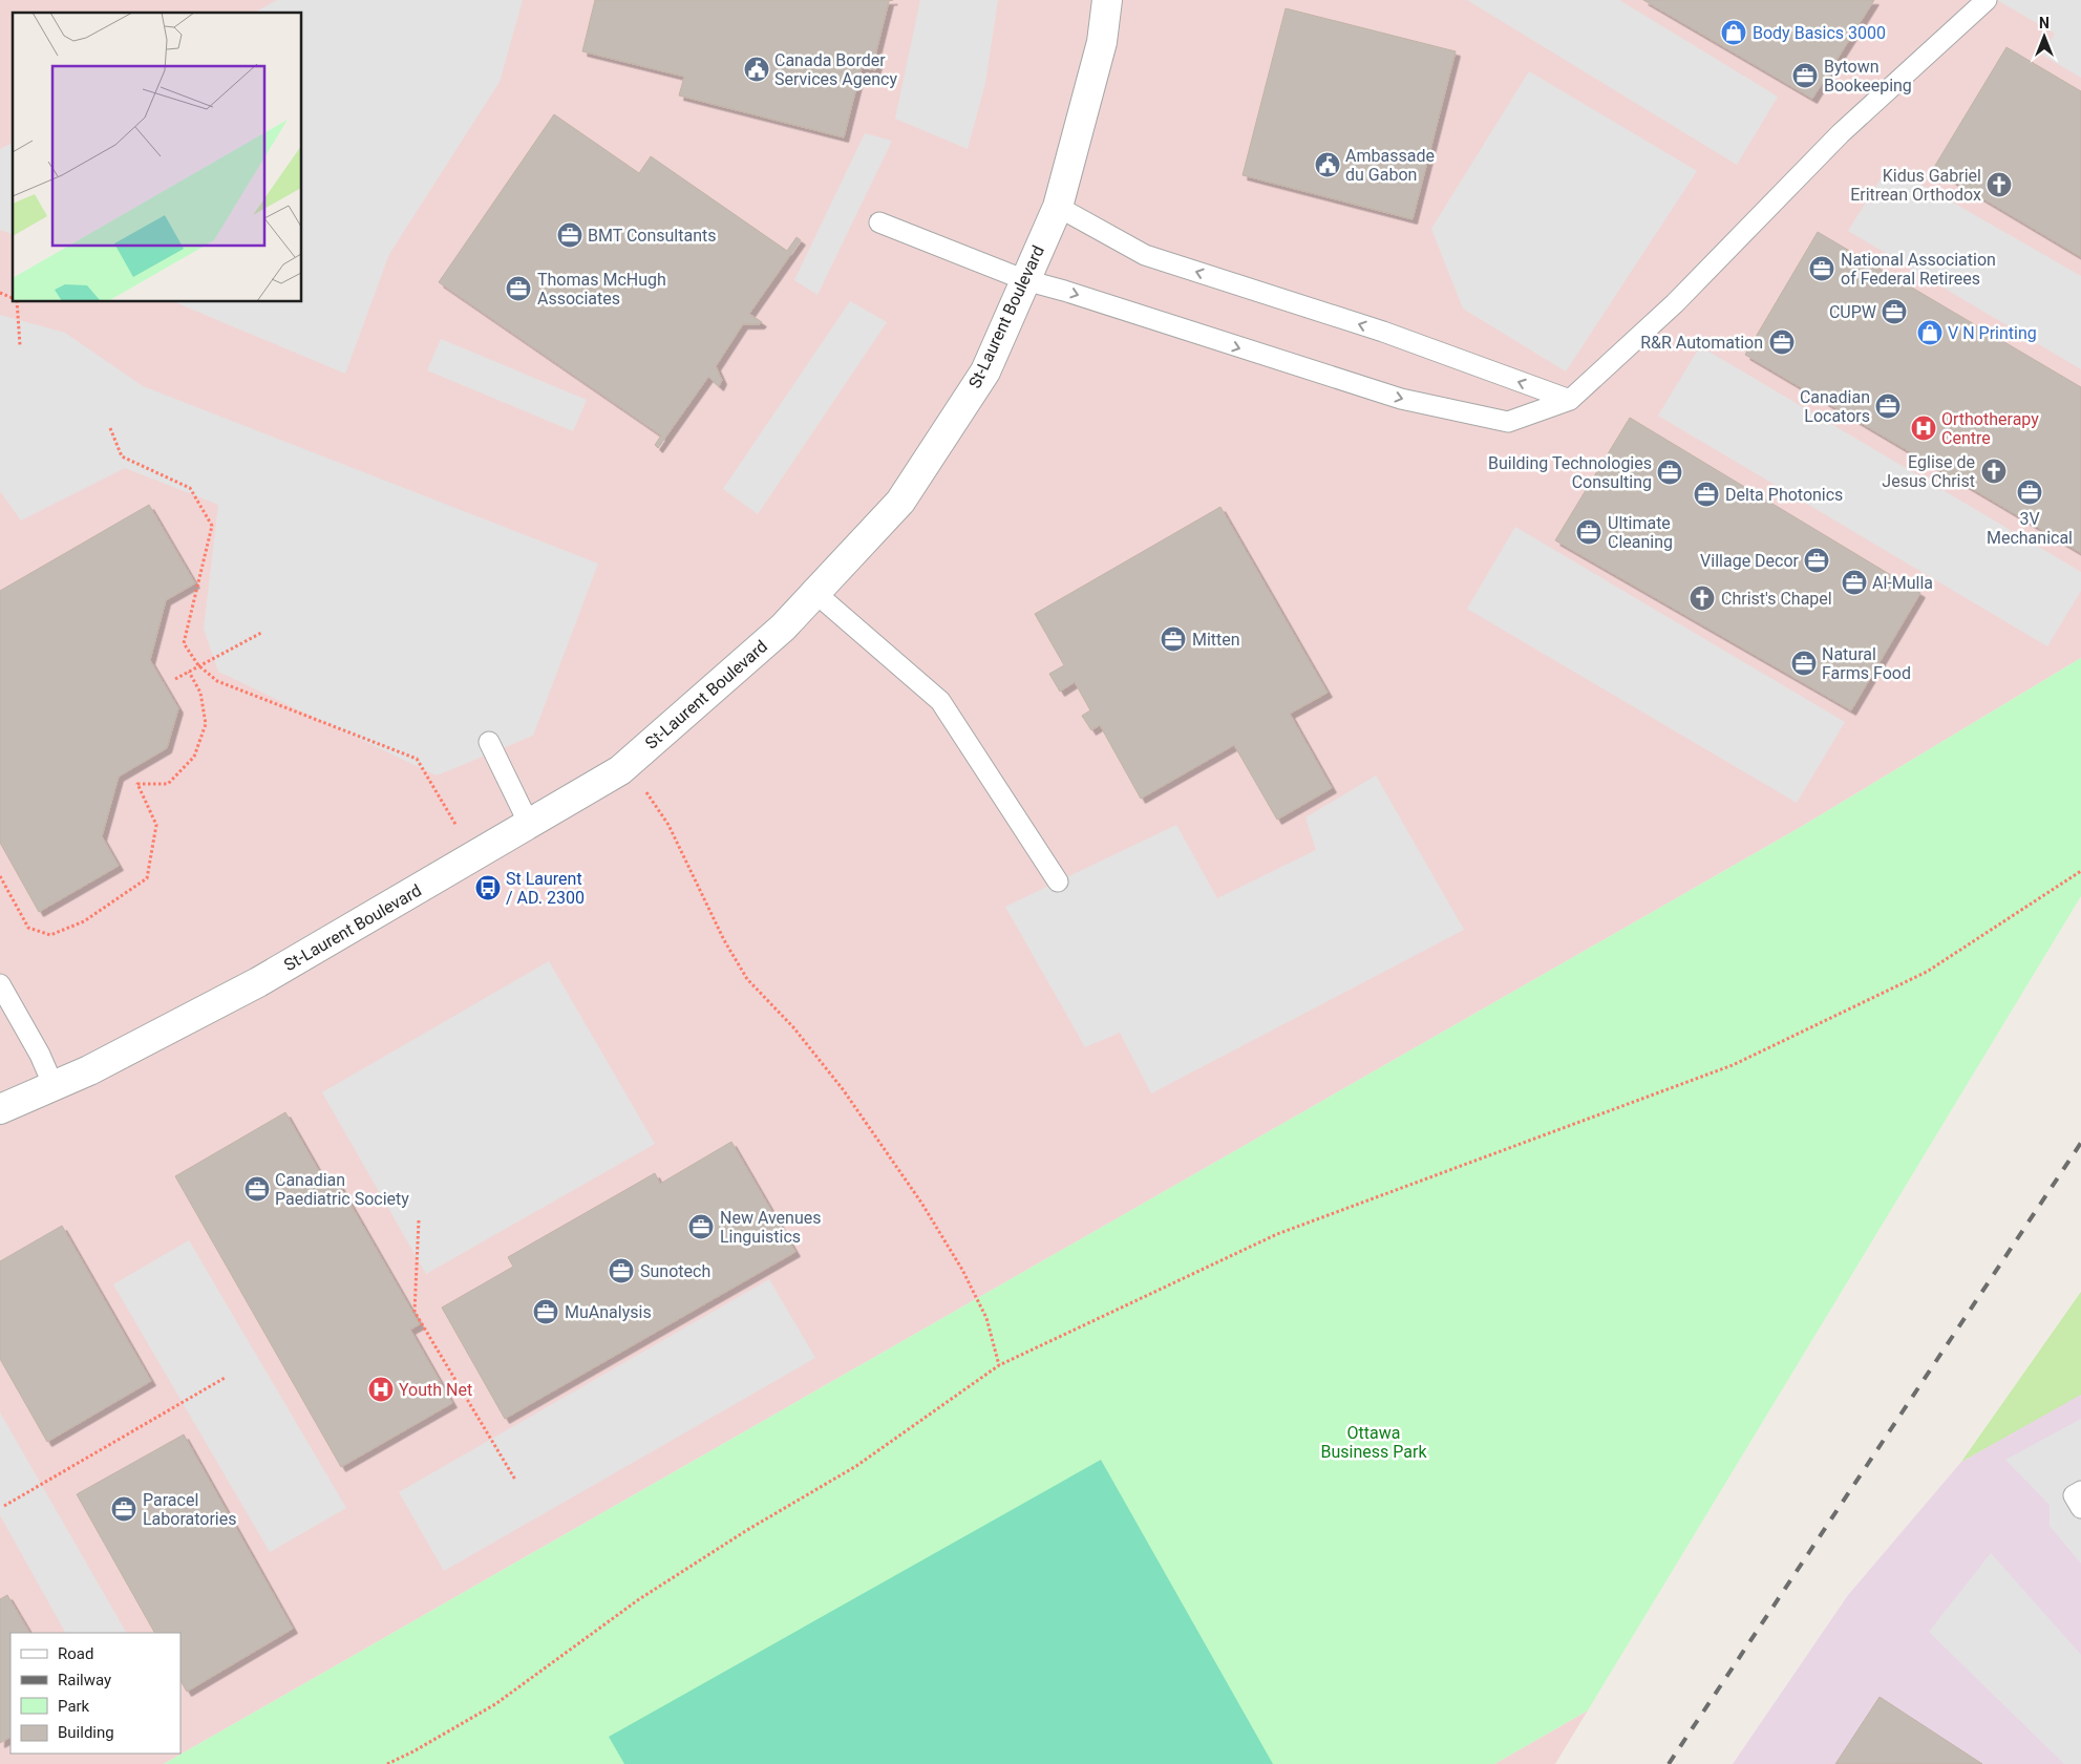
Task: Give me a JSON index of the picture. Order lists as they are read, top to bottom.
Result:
{
  "streets": {
    "street": ["St-Laurent Boulevard"]
  },
  "parks": ["Ottawa Business Park"],
  "places": {
    "shop": ["Body Basics 3000", "V N Printing"],
    "public building": ["Canada Border Services Agency", "Ambassade du Gabon"],
    "office": [
      "Bytown Bookeeping",
      "BMT Consultants",
      "National Association of Federal Retirees",
      "Thomas McHugh Associates",
      "CUPW",
      "R&R Automation",
      "Canadian Locators",
      "Building Technologies Consulting",
      "3V Mechanical",
      "Delta Photonics",
      "Ultimate Cleaning",
      "Village Decor",
      "Al-Mulla",
      "Mitten",
      "Natural Farms Food",
      "Canadian Paediatric Society",
      "New Avenues Linguistics",
      "Sunotech",
      "MuAnalysis",
      "Paracel Laboratories"
    ],
    "church": ["Kidus Gabriel Eritrean Orthodox", "Eglise de Jesus Christ", "Christ's Chapel"],
    "hospital": ["Orthotherapy Centre", "Youth Net"],
    "bus stop": ["St Laurent / AD. 2300"]
  },
  "legend": [
    "Road",
    "Railway",
    "Park",
    "Building"
  ],
  "north": "top"
}
